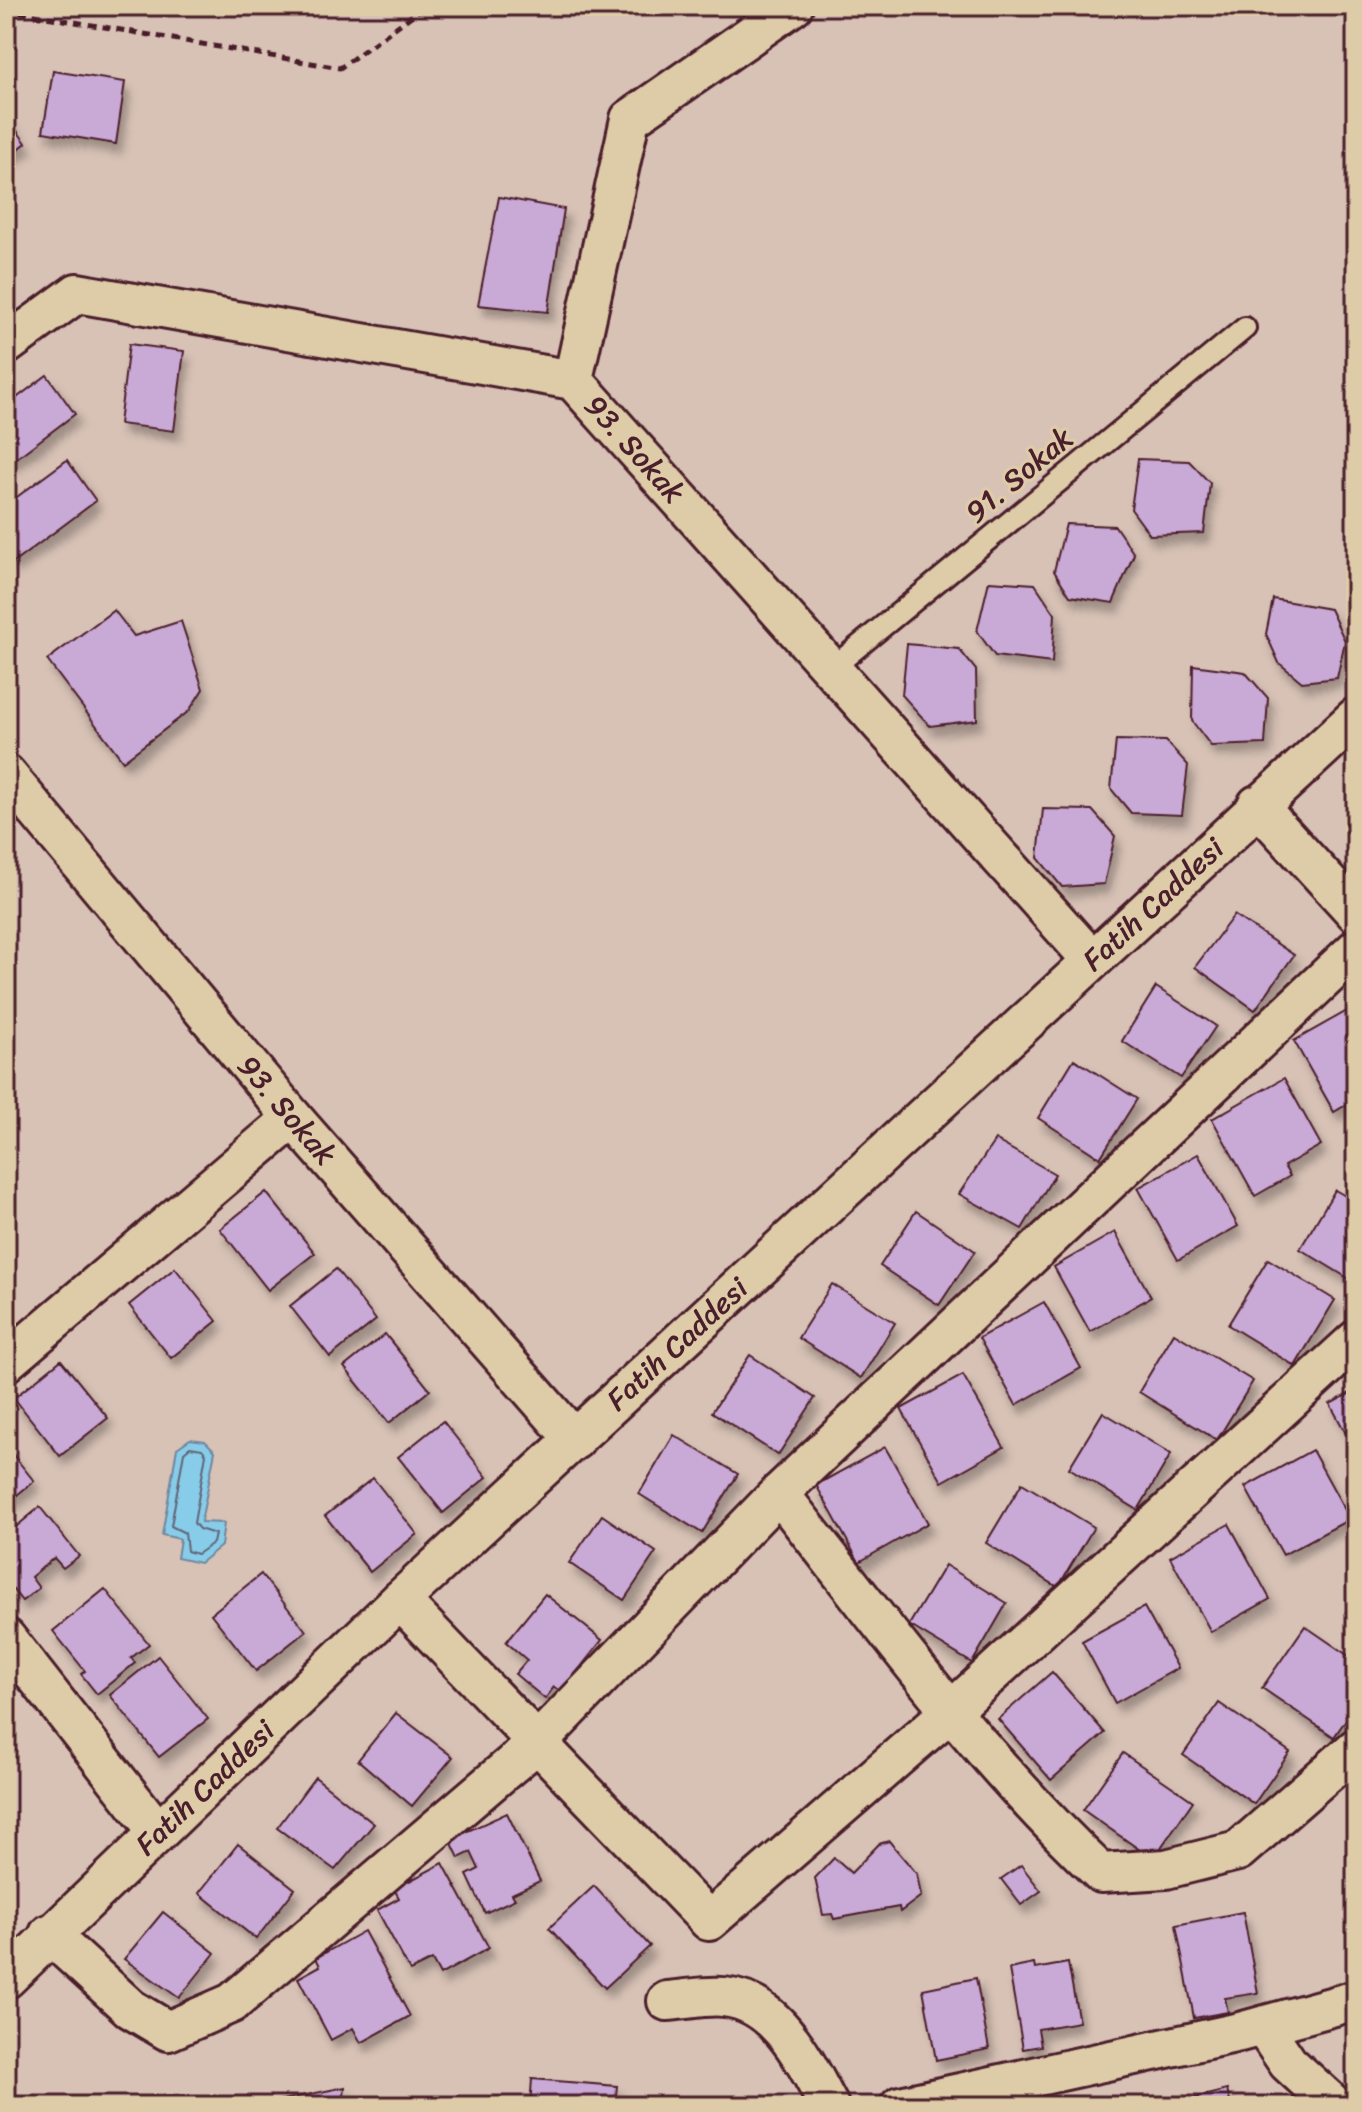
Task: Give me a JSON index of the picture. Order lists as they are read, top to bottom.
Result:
{
  "streets": {
    "street": ["93. Sokak", "Fatih Caddesi"],
    "lane": ["91. Sokak"]
  },
  "crossings": [
    ["93. Sokak", "91. Sokak"],
    ["93. Sokak", "Fatih Caddesi"]
  ]
}
